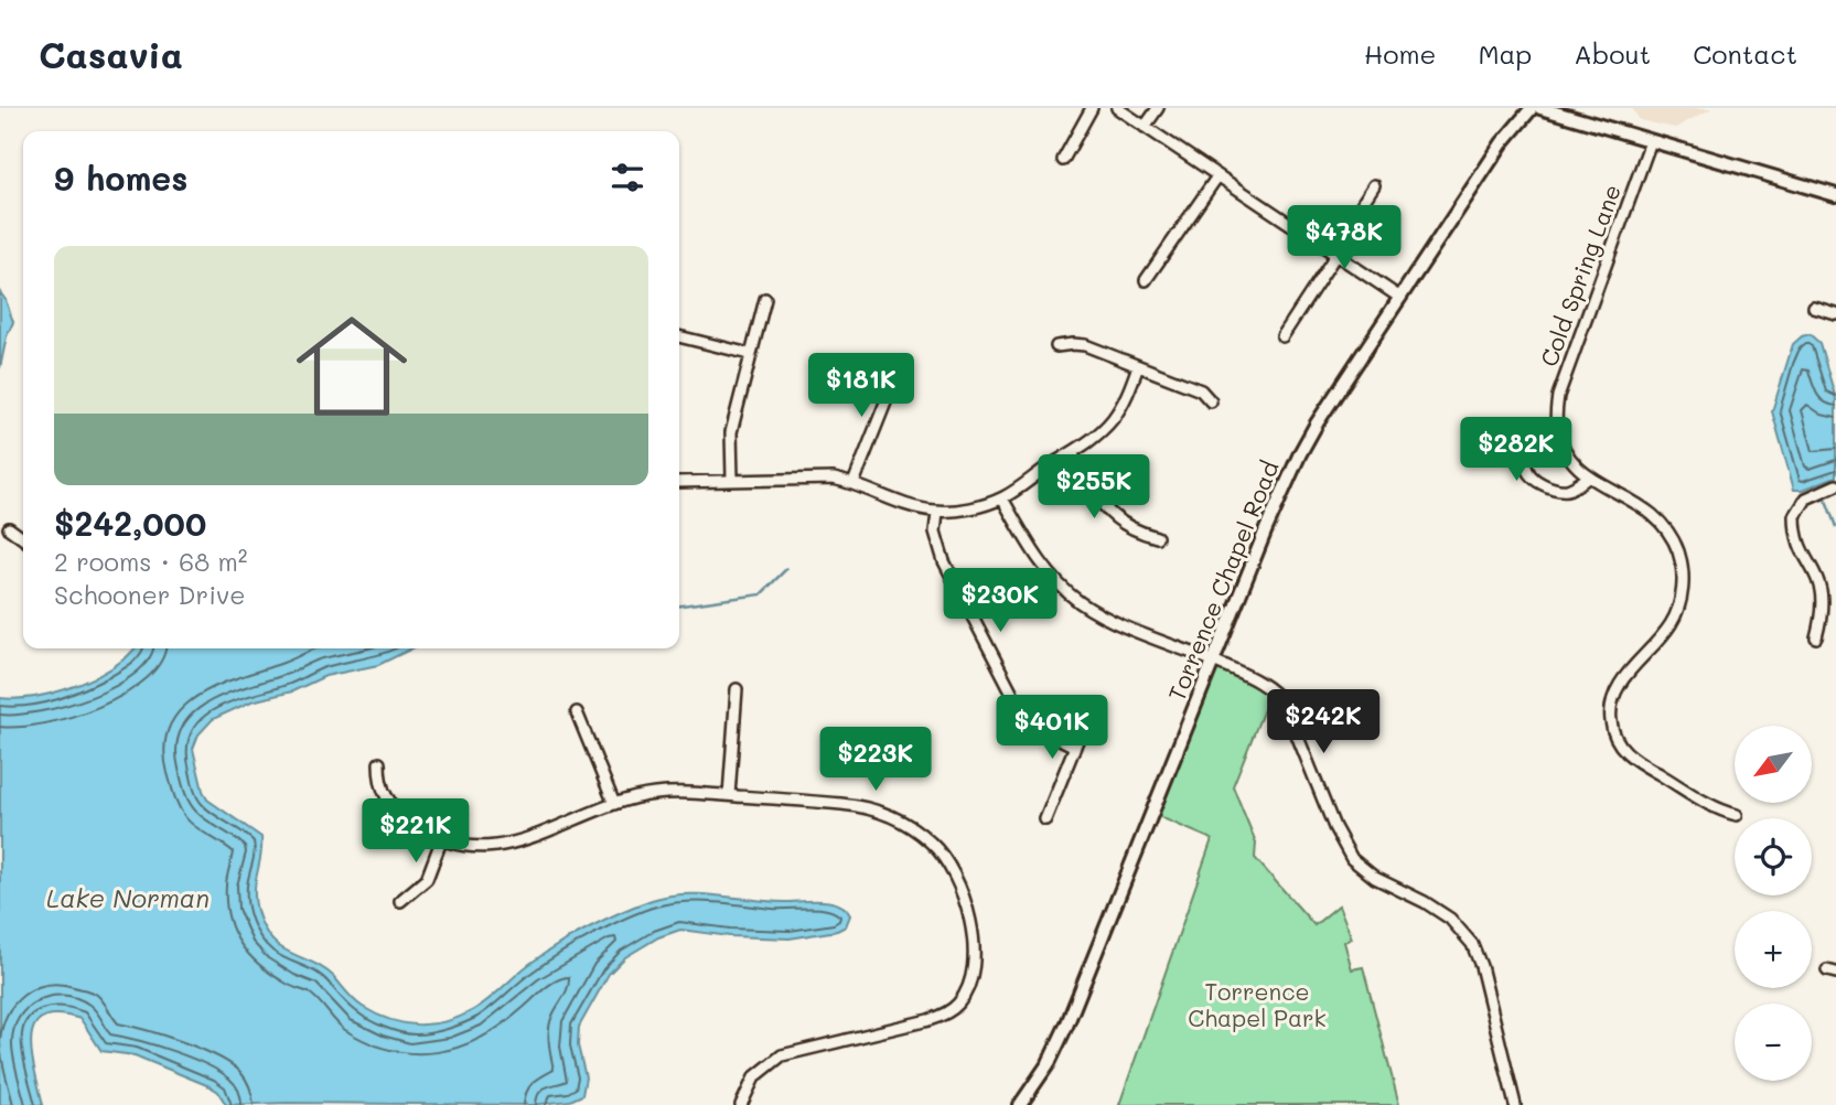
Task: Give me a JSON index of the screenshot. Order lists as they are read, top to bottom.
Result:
{
  "streets": {
    "street": ["Cold Spring Lane", "Torrence Chapel Road"]
  },
  "water": ["Lake Norman"],
  "parks": ["Torrence Chapel Park"],
  "north": "bottom left",
  "page": {
    "header": "Casavia",
    "nav": [
      "Home",
      "Map",
      "About",
      "Contact"
    ],
    "heading": "9 homes",
    "price": [
      "$478K",
      "$181K",
      "$282K",
      "$255K",
      "$230K",
      "$242K",
      "$401K",
      "$223K",
      "$221K"
    ],
    "list": [
      {
        "name": "$242,000",
        "note": "2 rooms · 68 m² · Schooner Drive"
      }
    ],
    "map_buttons": ["+", "−"]
  }
}
